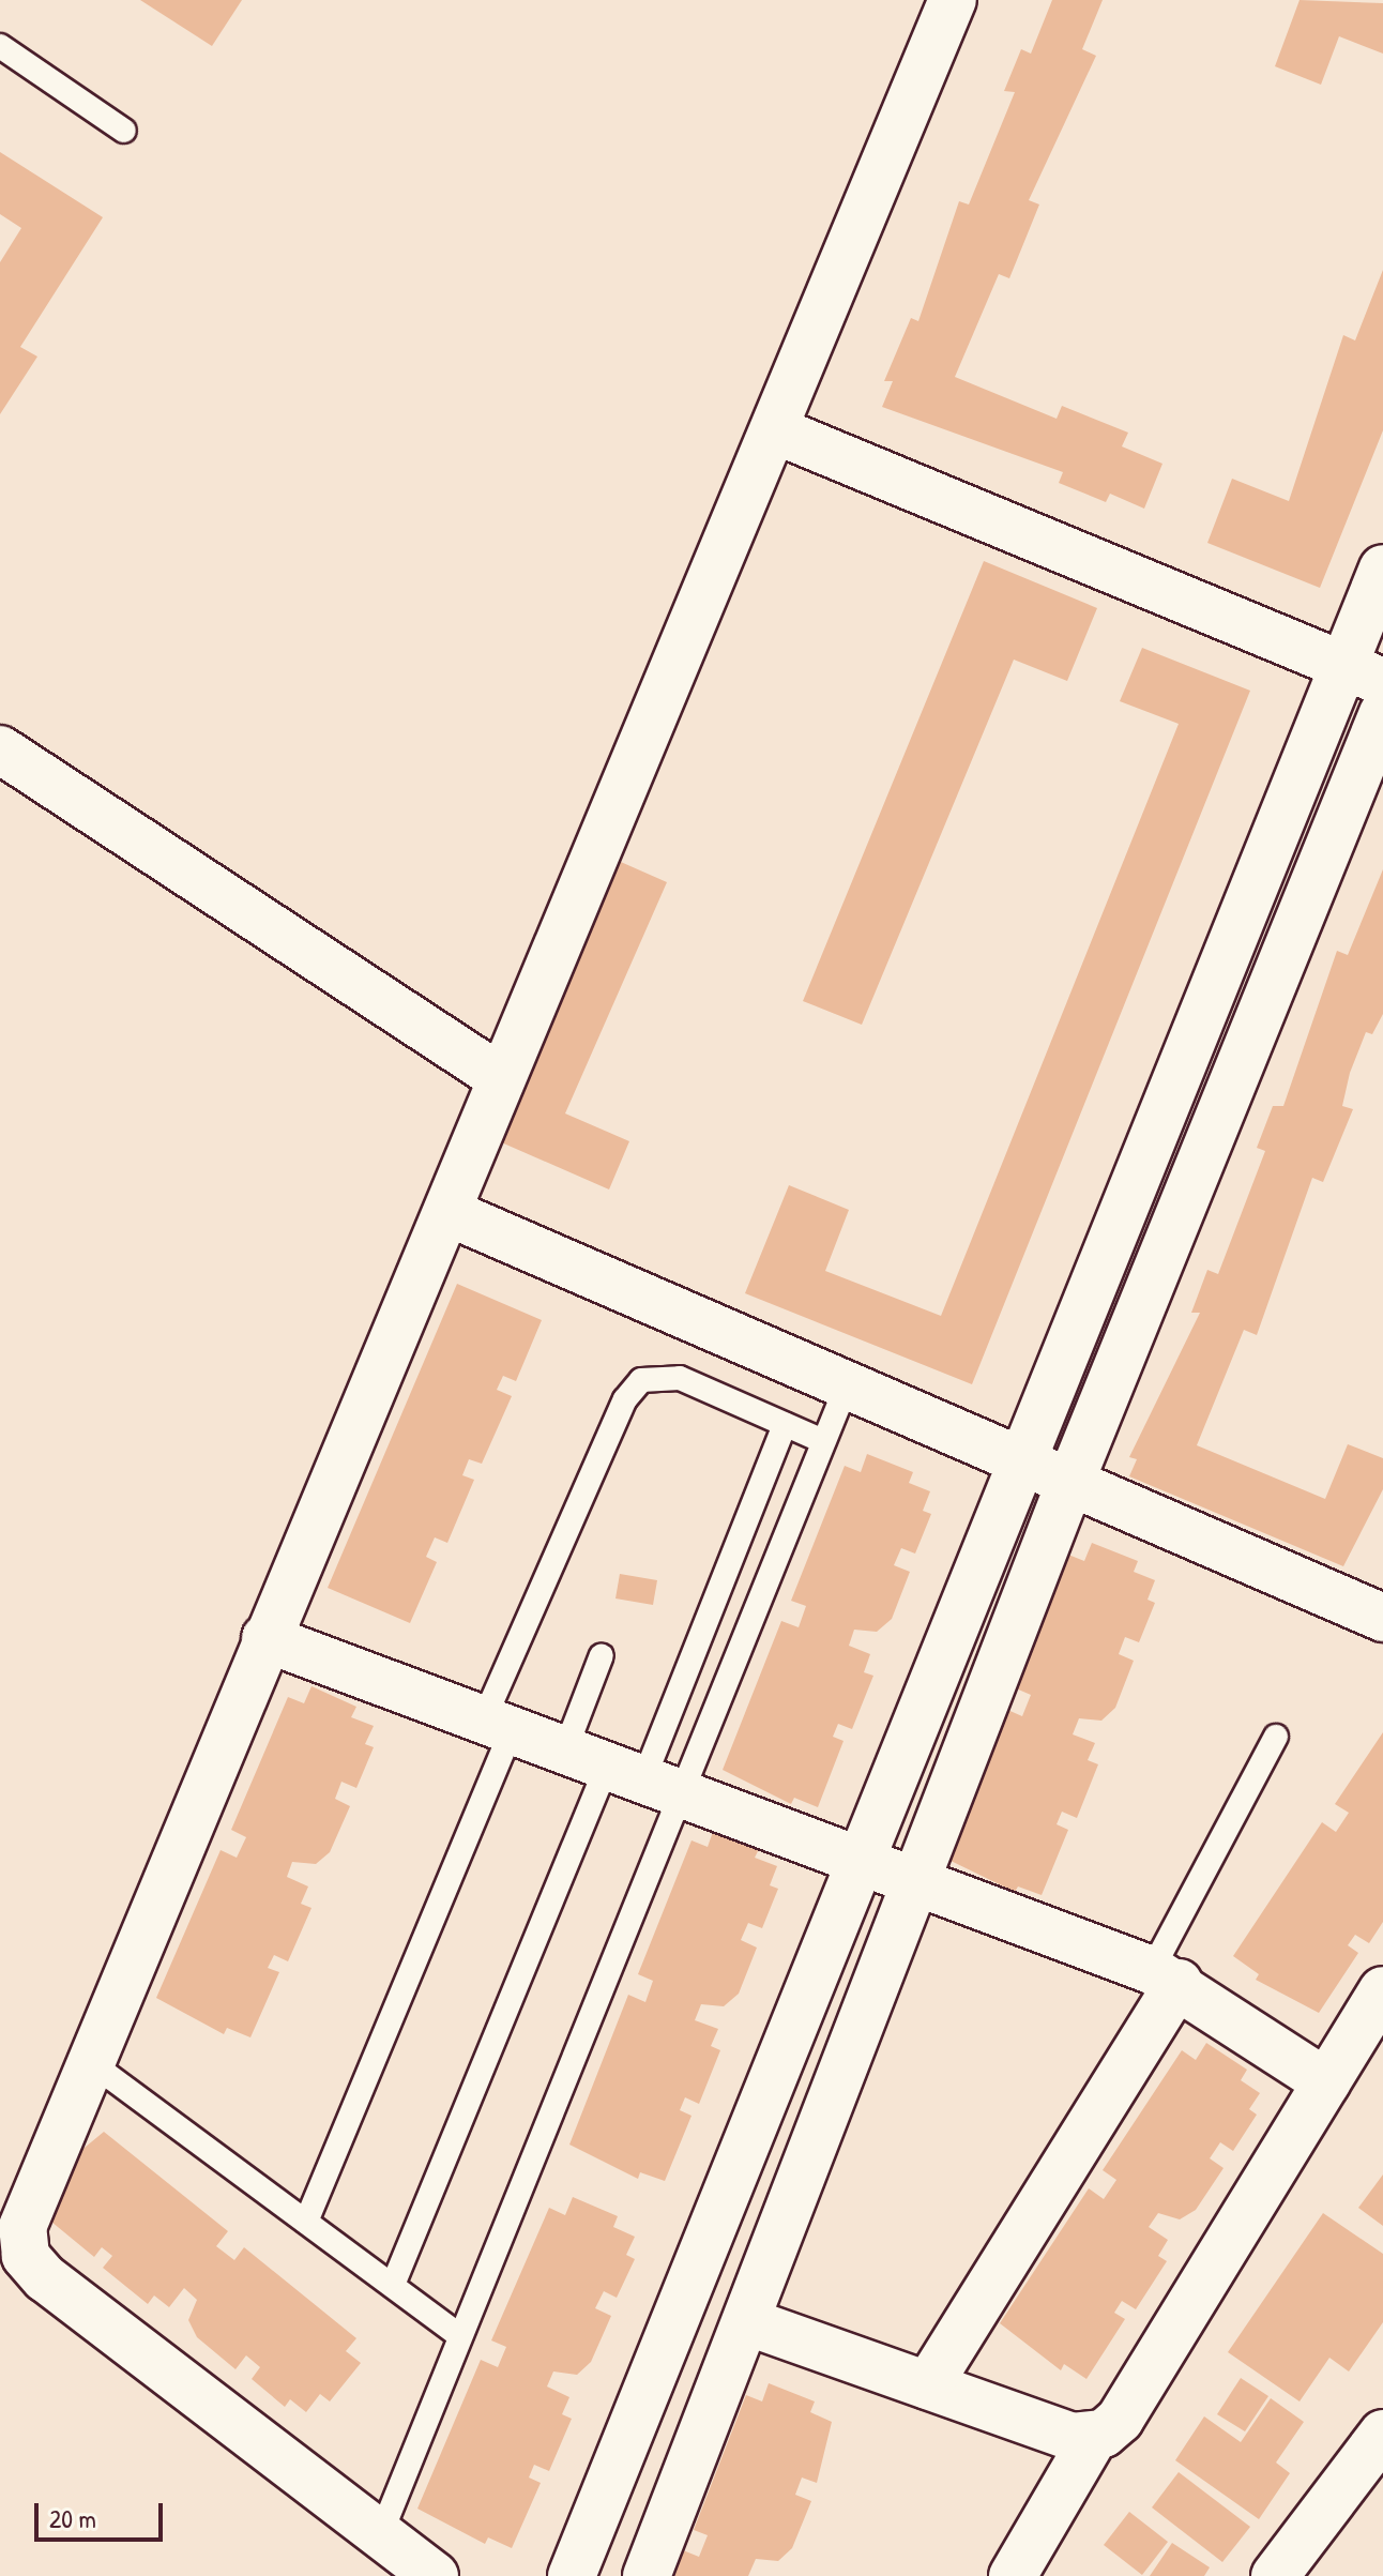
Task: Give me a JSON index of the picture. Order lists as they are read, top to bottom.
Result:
{
  "scale_bar": "20 m"
}
